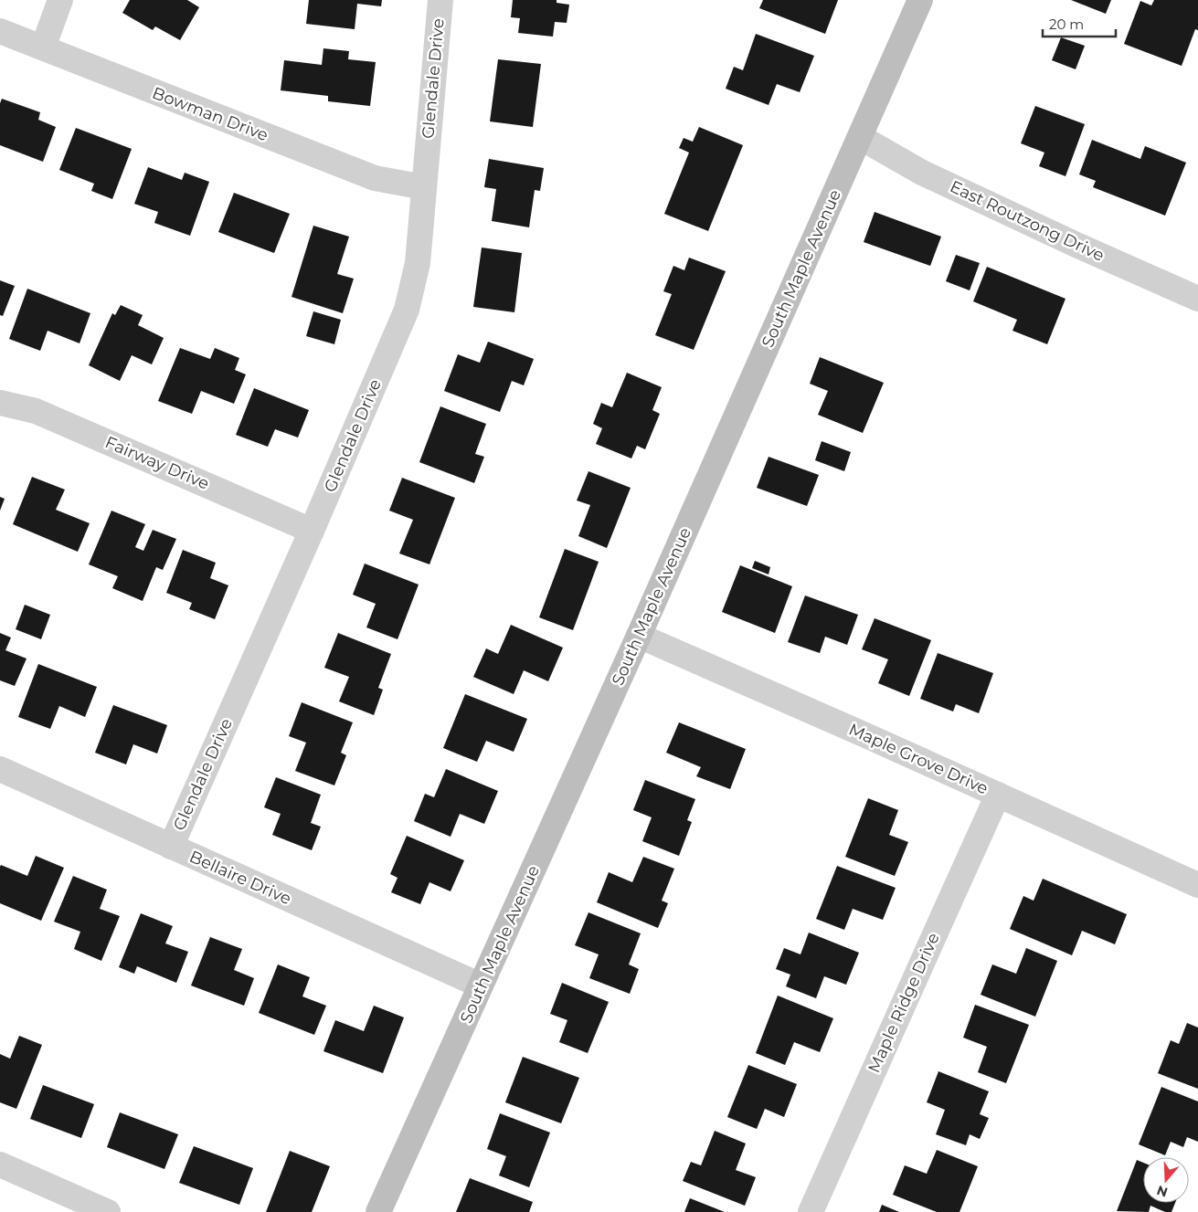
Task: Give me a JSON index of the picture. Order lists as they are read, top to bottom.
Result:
{
  "streets": {
    "main road": ["South Maple Avenue"],
    "street": [
      "Glendale Drive",
      "Bowman Drive",
      "East Routzong Drive",
      "Fairway Drive",
      "Maple Grove Drive",
      "Bellaire Drive",
      "Maple Ridge Drive"
    ]
  },
  "crossings": [
    ["Glendale Drive", "Bowman Drive"],
    ["Glendale Drive", "Fairway Drive"],
    ["Glendale Drive", "Bellaire Drive"],
    ["East Routzong Drive", "South Maple Avenue"],
    ["South Maple Avenue", "Maple Grove Drive"],
    ["South Maple Avenue", "Bellaire Drive"],
    ["Maple Grove Drive", "Maple Ridge Drive"]
  ],
  "scale_bar": "20 m",
  "north": "bottom"
}
